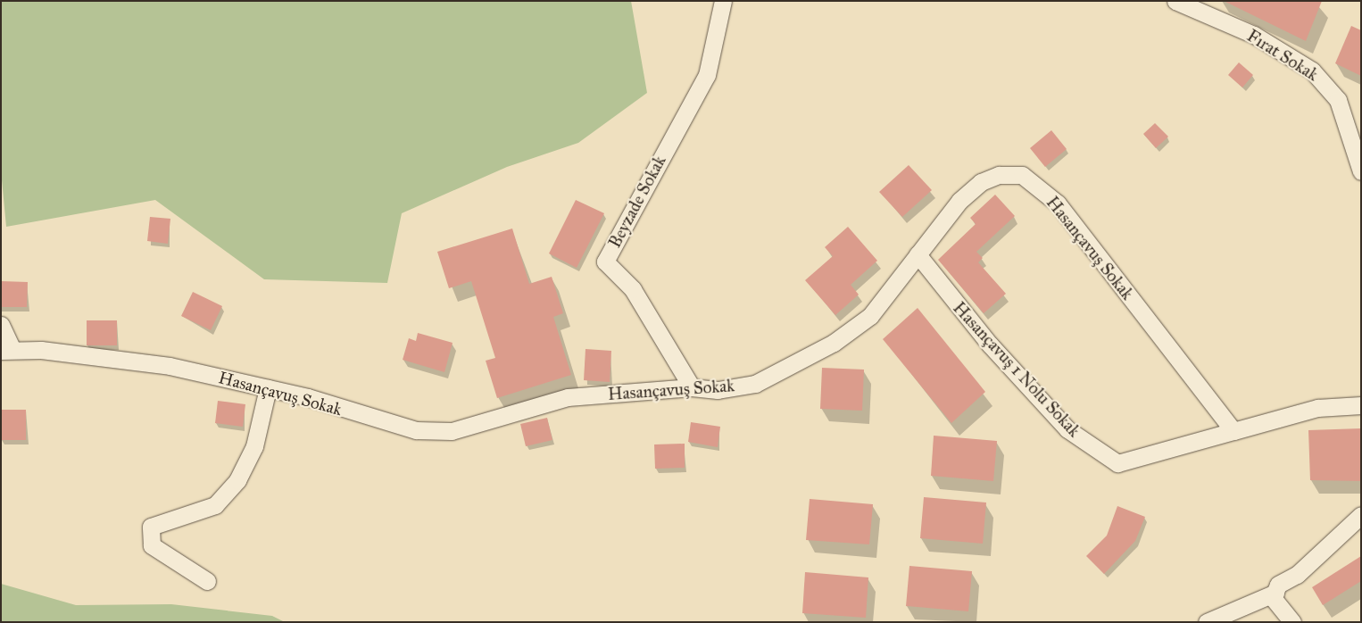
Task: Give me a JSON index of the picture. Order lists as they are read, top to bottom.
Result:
{
  "streets": {
    "street": [
      "Fırat Sokak",
      "Beyzade Sokak",
      "Hasançavuş Sokak",
      "Hasançavuş 1 Nolu Sokak"
    ]
  },
  "crossings": [
    ["Beyzade Sokak", "Hasançavuş Sokak"],
    ["Hasançavuş Sokak", "Hasançavuş 1 Nolu Sokak"]
  ]
}
